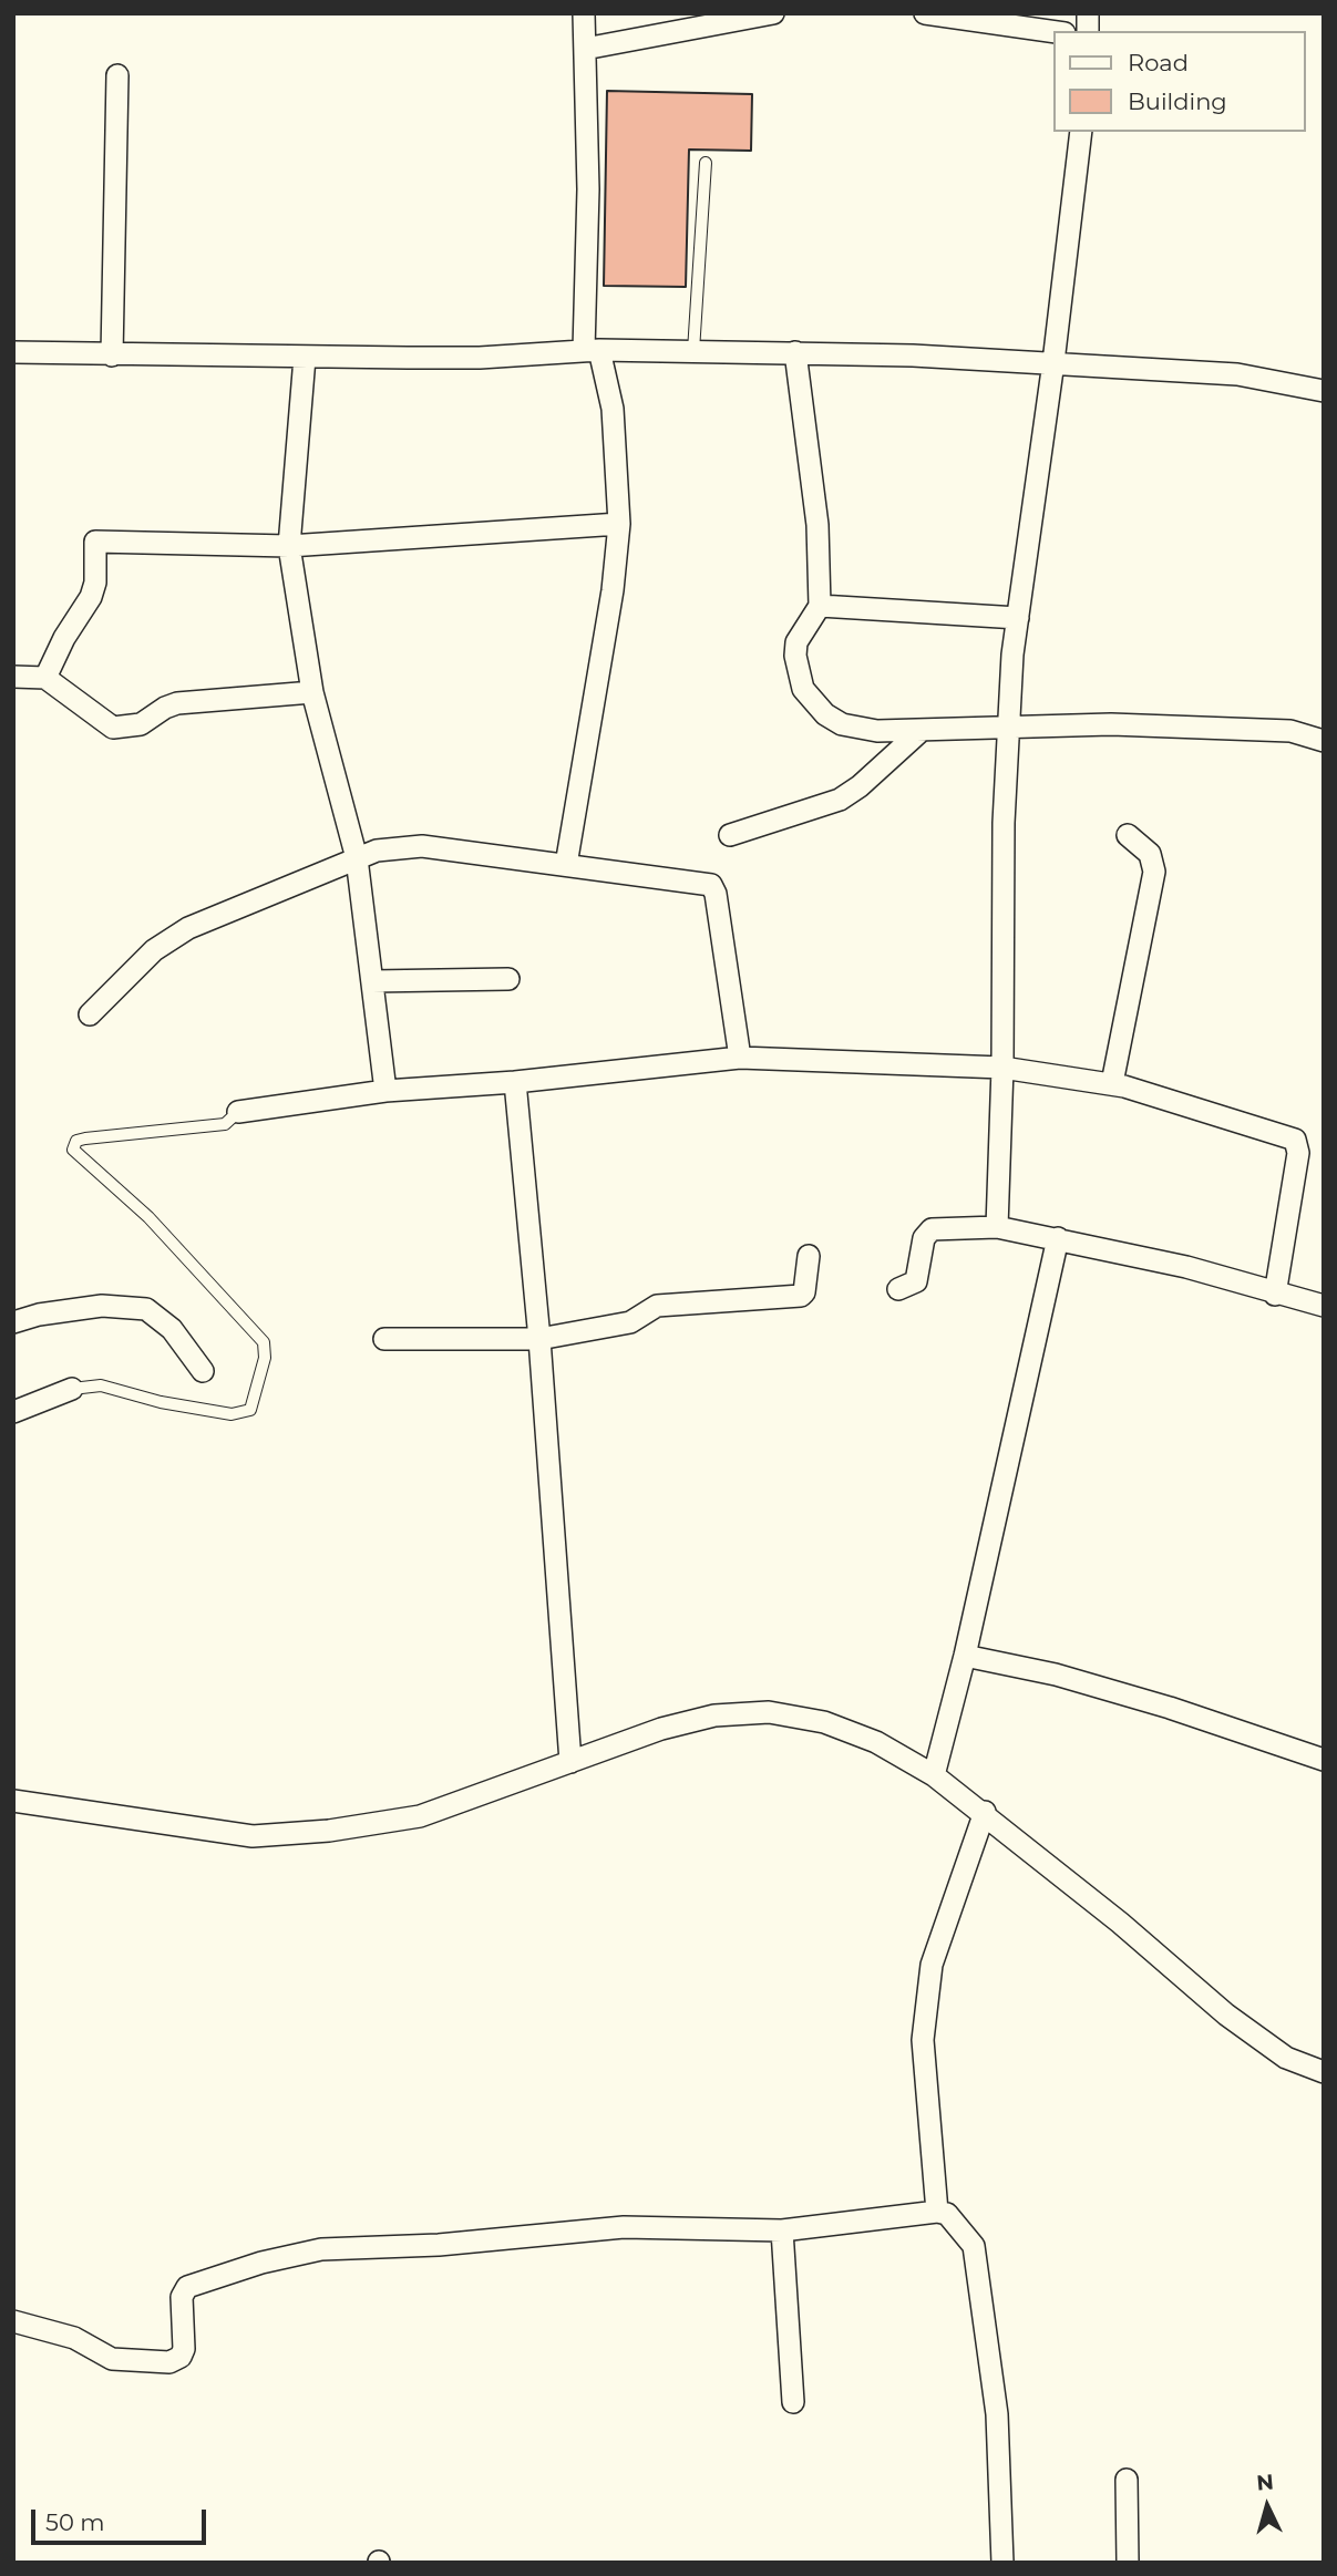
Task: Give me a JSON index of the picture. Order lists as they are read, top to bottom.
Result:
{
  "legend": ["Road", "Building"],
  "scale_bar": "50 m",
  "north": "top"
}
